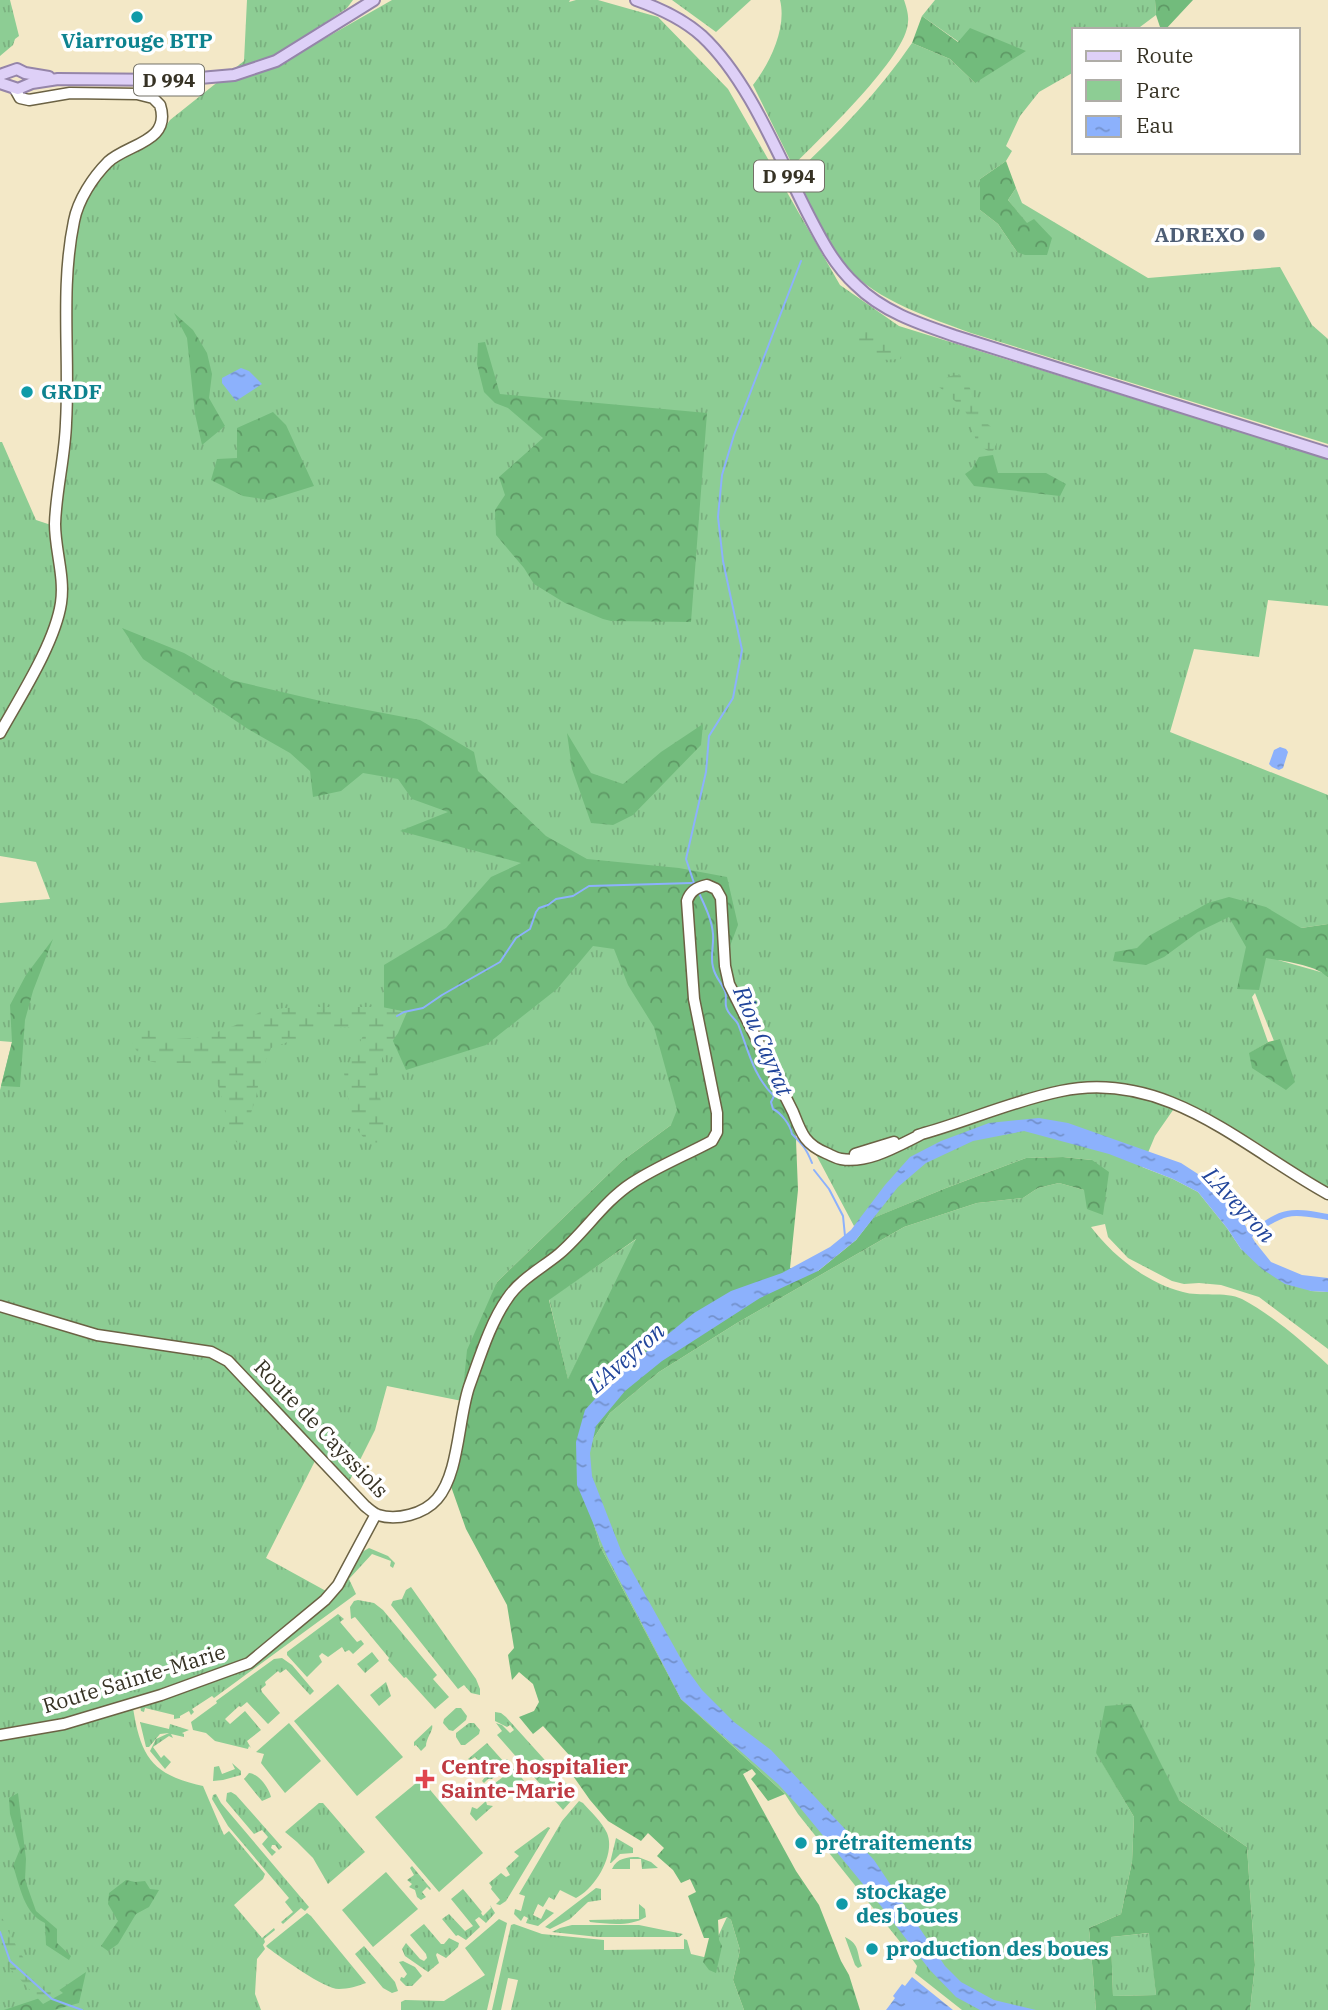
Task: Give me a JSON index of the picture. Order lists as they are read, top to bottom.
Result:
{
  "streets": {
    "main road": ["D 994"],
    "street": ["Route de Cayssiols", "Route Sainte-Marie"]
  },
  "crossings": [
    ["Route de Cayssiols", "Route Sainte-Marie"]
  ],
  "water": ["Riou Cayrat", "L'Aveyron"],
  "places": {
    "other": [
      "Viarrouge BTP",
      "ADREXO",
      "GRDF",
      "prétraitements",
      "stockage des boues",
      "production des boues"
    ],
    "health": ["Centre hospitalier Sainte-Marie"]
  },
  "legend": ["Route", "Parc", "Eau"]
}
